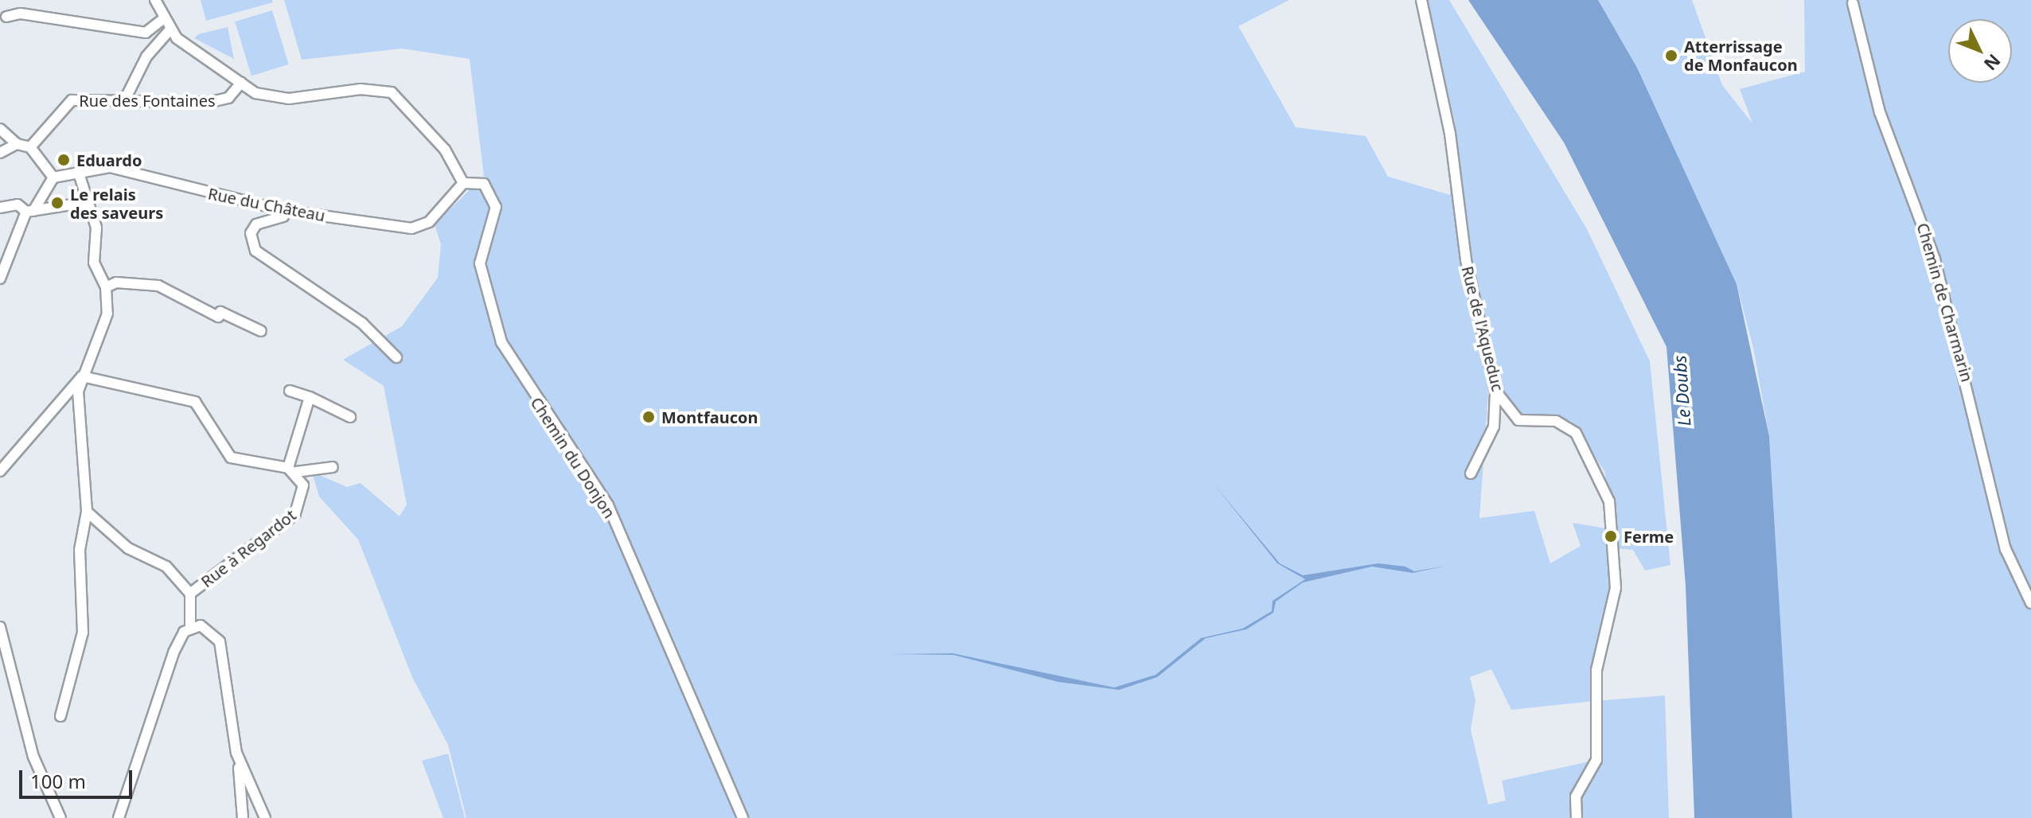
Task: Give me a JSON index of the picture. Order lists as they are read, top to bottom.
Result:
{
  "streets": {
    "street": [
      "Rue des Fontaines",
      "Rue du Château",
      "Chemin de Charmarin",
      "Rue de l'Aqueduc",
      "Chemin du Donjon",
      "Rue à Regardot"
    ]
  },
  "crossings": [
    ["Rue du Château", "Chemin du Donjon"]
  ],
  "water": ["Le Doubs"],
  "places": [
    "Atterrissage de Monfaucon",
    "Eduardo",
    "Le relais des saveurs",
    "Montfaucon",
    "Ferme"
  ],
  "scale_bar": "100 m",
  "north": "bottom right"
}
